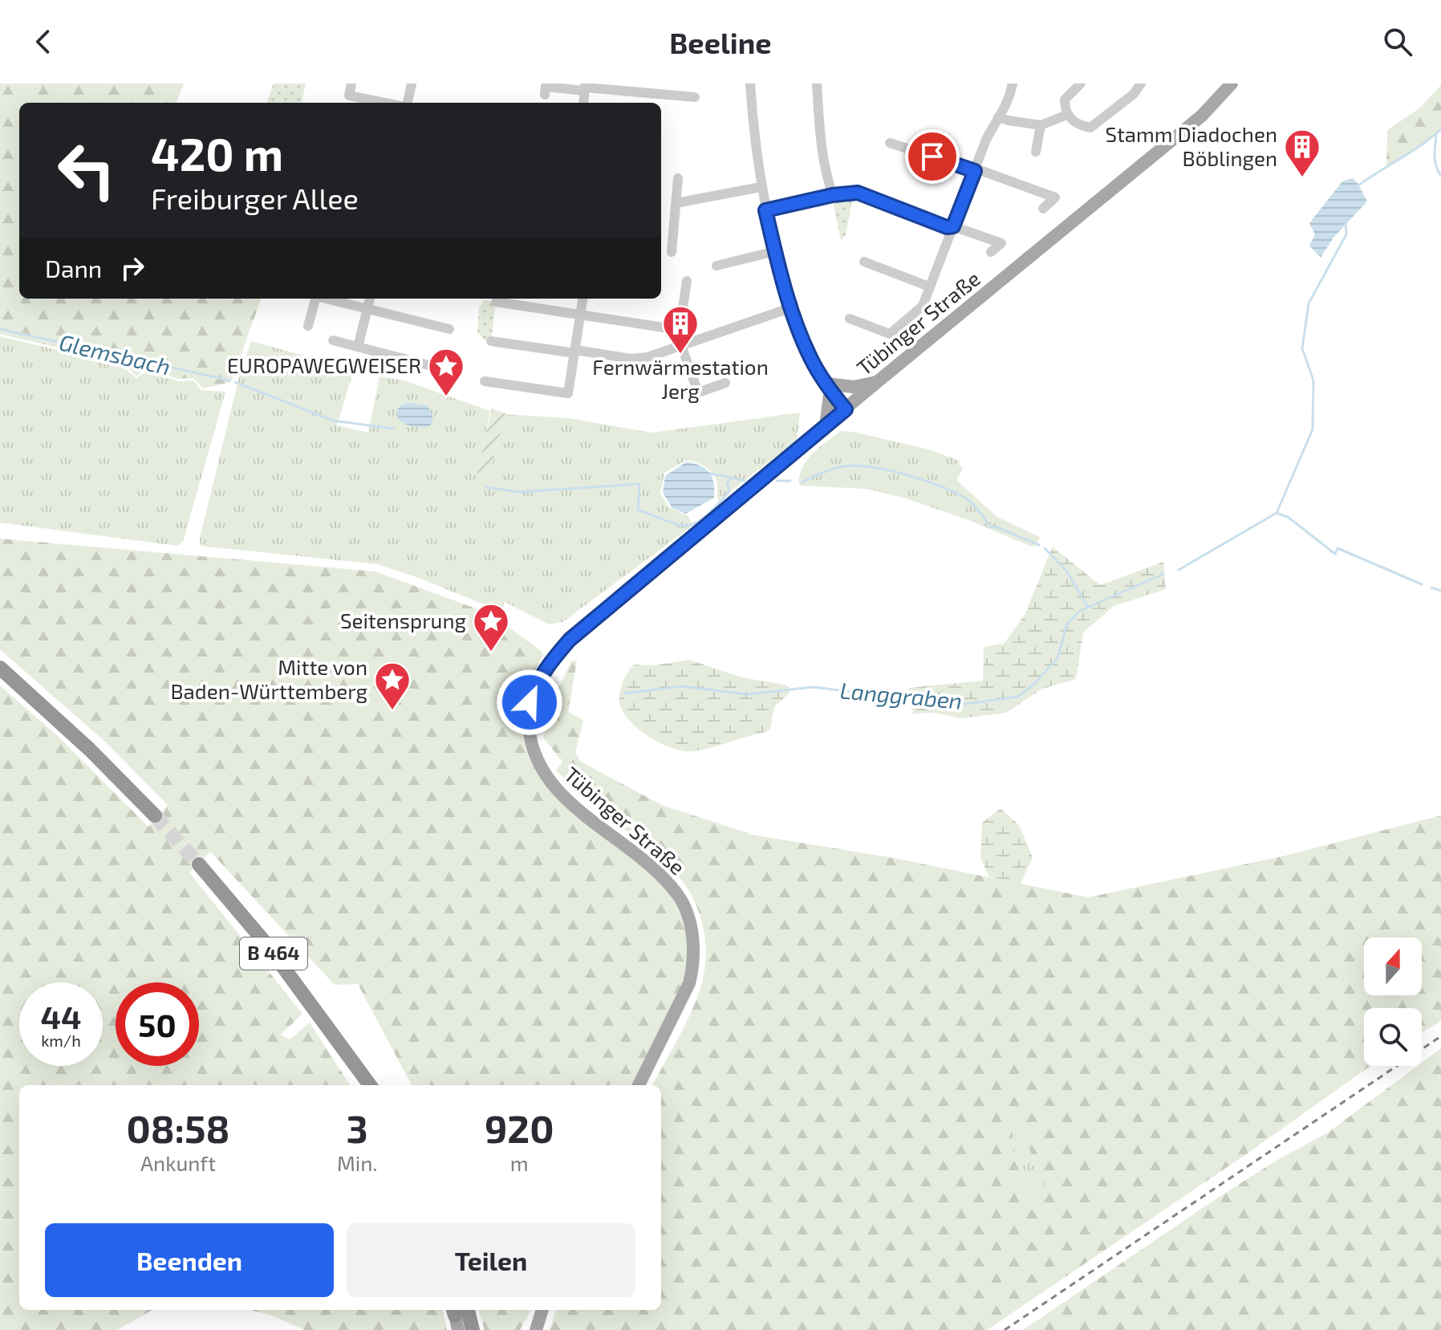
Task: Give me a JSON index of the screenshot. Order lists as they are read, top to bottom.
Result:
{
  "streets": {
    "highway": ["B 464"],
    "main road": ["Tübinger Straße"]
  },
  "water": ["Glemsbach", "Langgraben"],
  "places": {
    "building": ["Stamm Diadochen Böblingen", "Fernwärmestation Jerg"],
    "place": ["EUROPAWEGWEISER", "Seitensprung", "Mitte von Baden-Württemberg"]
  },
  "north": "top",
  "page": {
    "header": "Beeline",
    "turn": ["420 m", "Freiburger Allee"],
    "then": "Dann",
    "speed": "44 km/h",
    "limit": "50",
    "eta": [
      "08:58",
      "Ankunft",
      "3",
      "Min.",
      "920",
      "m"
    ],
    "buttons": ["Beenden", "Teilen"]
  }
}
